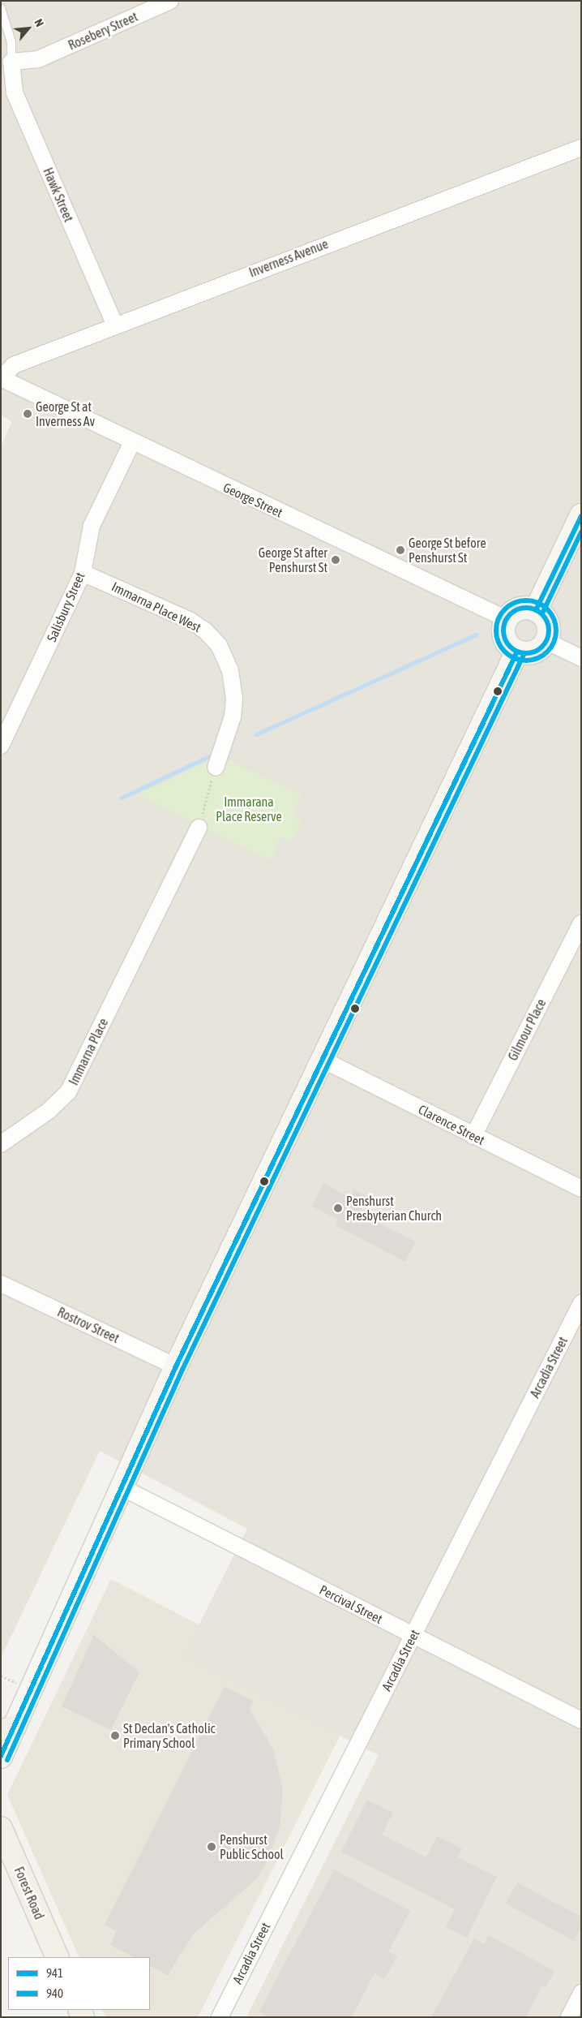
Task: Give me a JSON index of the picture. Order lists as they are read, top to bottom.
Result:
{
  "streets": {
    "main road": ["Forest Road"],
    "street": [
      "Rosebery Street",
      "Hawk Street",
      "Inverness Avenue",
      "George Street",
      "Salisbury Street",
      "Immarna Place West",
      "Gilmour Place",
      "Immarna Place",
      "Clarence Street",
      "Rostrov Street",
      "Arcadia Street",
      "Percival Street"
    ]
  },
  "crossings": [
    ["Rosebery Street", "Hawk Street"],
    ["Hawk Street", "Inverness Avenue"],
    ["Inverness Avenue", "George Street"],
    ["George Street", "Salisbury Street"],
    ["Salisbury Street", "Immarna Place West"],
    ["Gilmour Place", "Clarence Street"],
    ["Arcadia Street", "Percival Street"]
  ],
  "parks": ["Immarana Place Reserve"],
  "places": [
    "George St at Inverness Av",
    "George St before Penshurst St",
    "George St after Penshurst St",
    "Penshurst Presbyterian Church",
    "St Declan's Catholic Primary School",
    "Penshurst Public School"
  ],
  "lines": ["transit line 941", "transit line 940"],
  "legend": ["941", "940"],
  "north": "top right"
}
